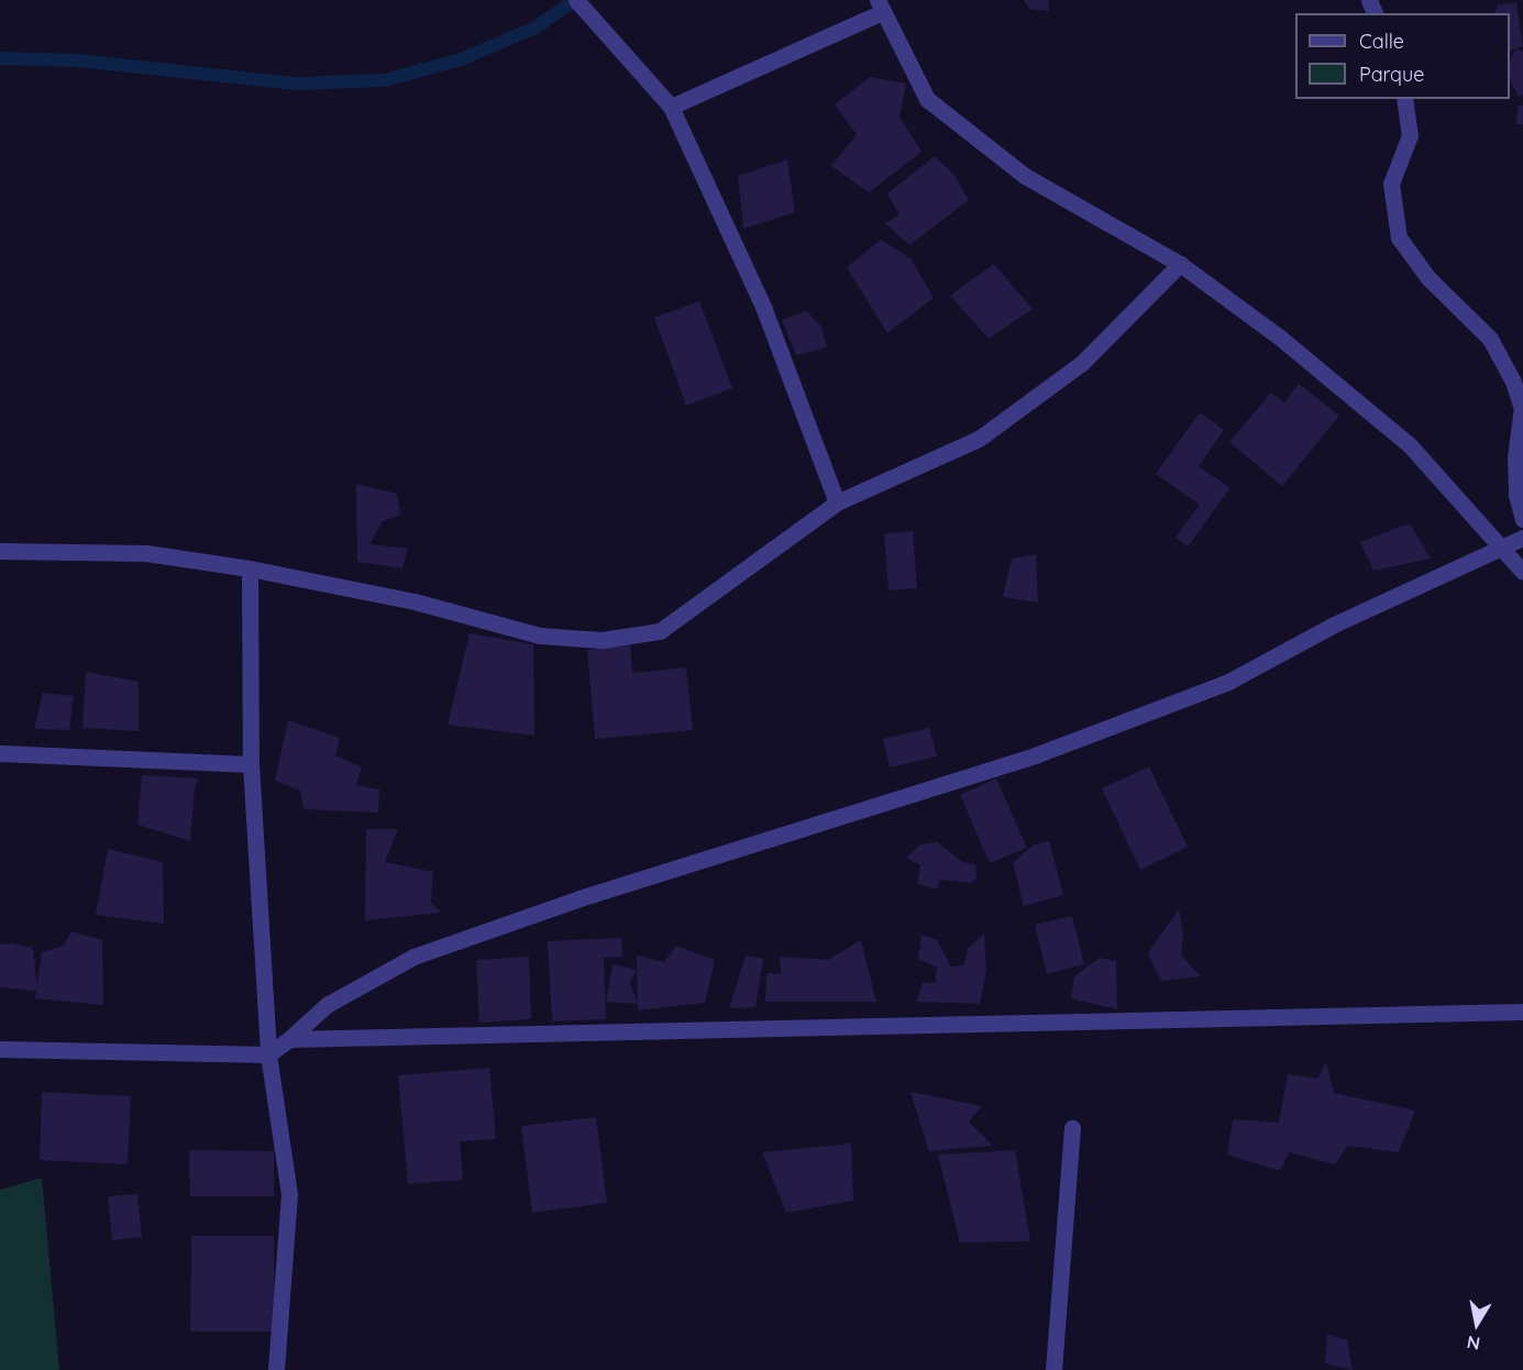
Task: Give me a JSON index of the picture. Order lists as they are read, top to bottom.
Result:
{
  "legend": ["Calle", "Parque"],
  "north": "bottom"
}
